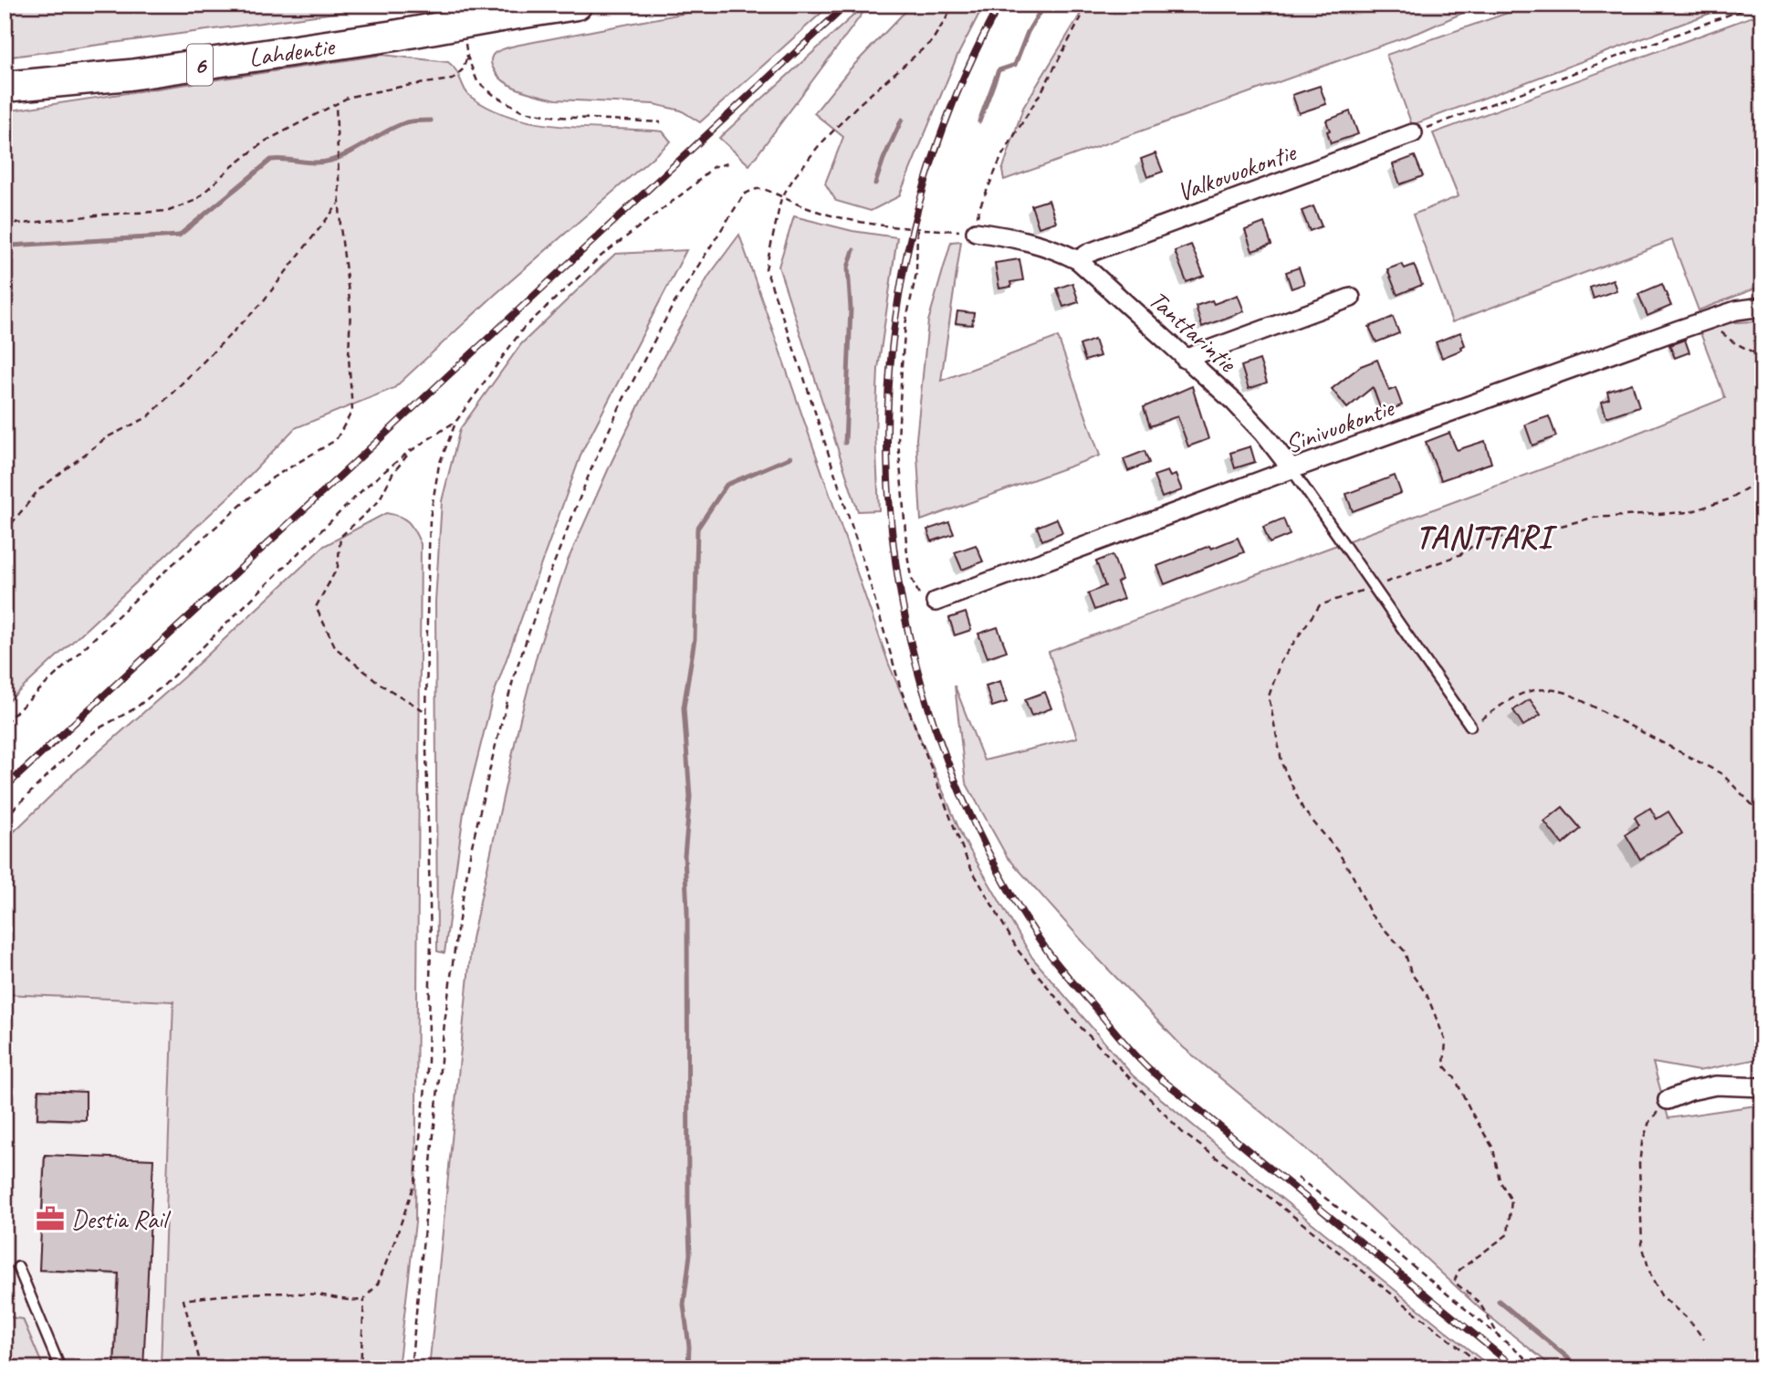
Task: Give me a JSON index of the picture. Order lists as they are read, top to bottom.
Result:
{
  "streets": {
    "highway": ["Lahdentie", "6"],
    "street": ["Valkovuokontie", "Tanttarintie", "Sinivuokontie"]
  },
  "crossings": [
    ["Valkovuokontie", "Tanttarintie"],
    ["Tanttarintie", "Sinivuokontie"]
  ],
  "districts": ["TANTTARI"],
  "places": {
    "office": ["Destia Rail"]
  }
}
